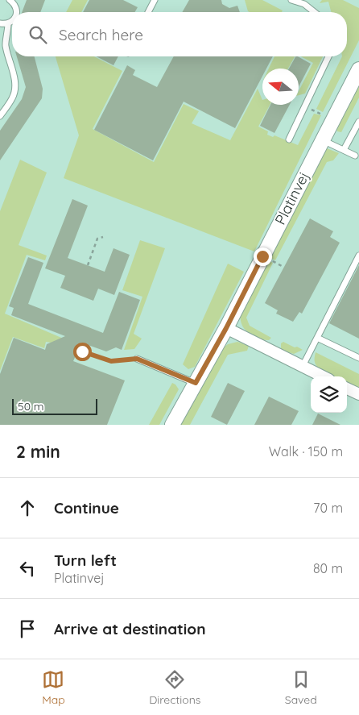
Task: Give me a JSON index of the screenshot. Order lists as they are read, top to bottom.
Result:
{
  "streets": {
    "street": ["Platinvej"]
  },
  "scale_bar": "50 m",
  "north": "left",
  "page": {
    "search": "Search here",
    "scale": "50 m",
    "heading": ["2 min", "Walk · 150 m"],
    "list": [
      ["Continue", "70 m"],
      ["Turn left", "Platinvej", "80 m"],
      "Arrive at destination"
    ],
    "nav": ["Map", "Directions", "Saved"]
  }
}
